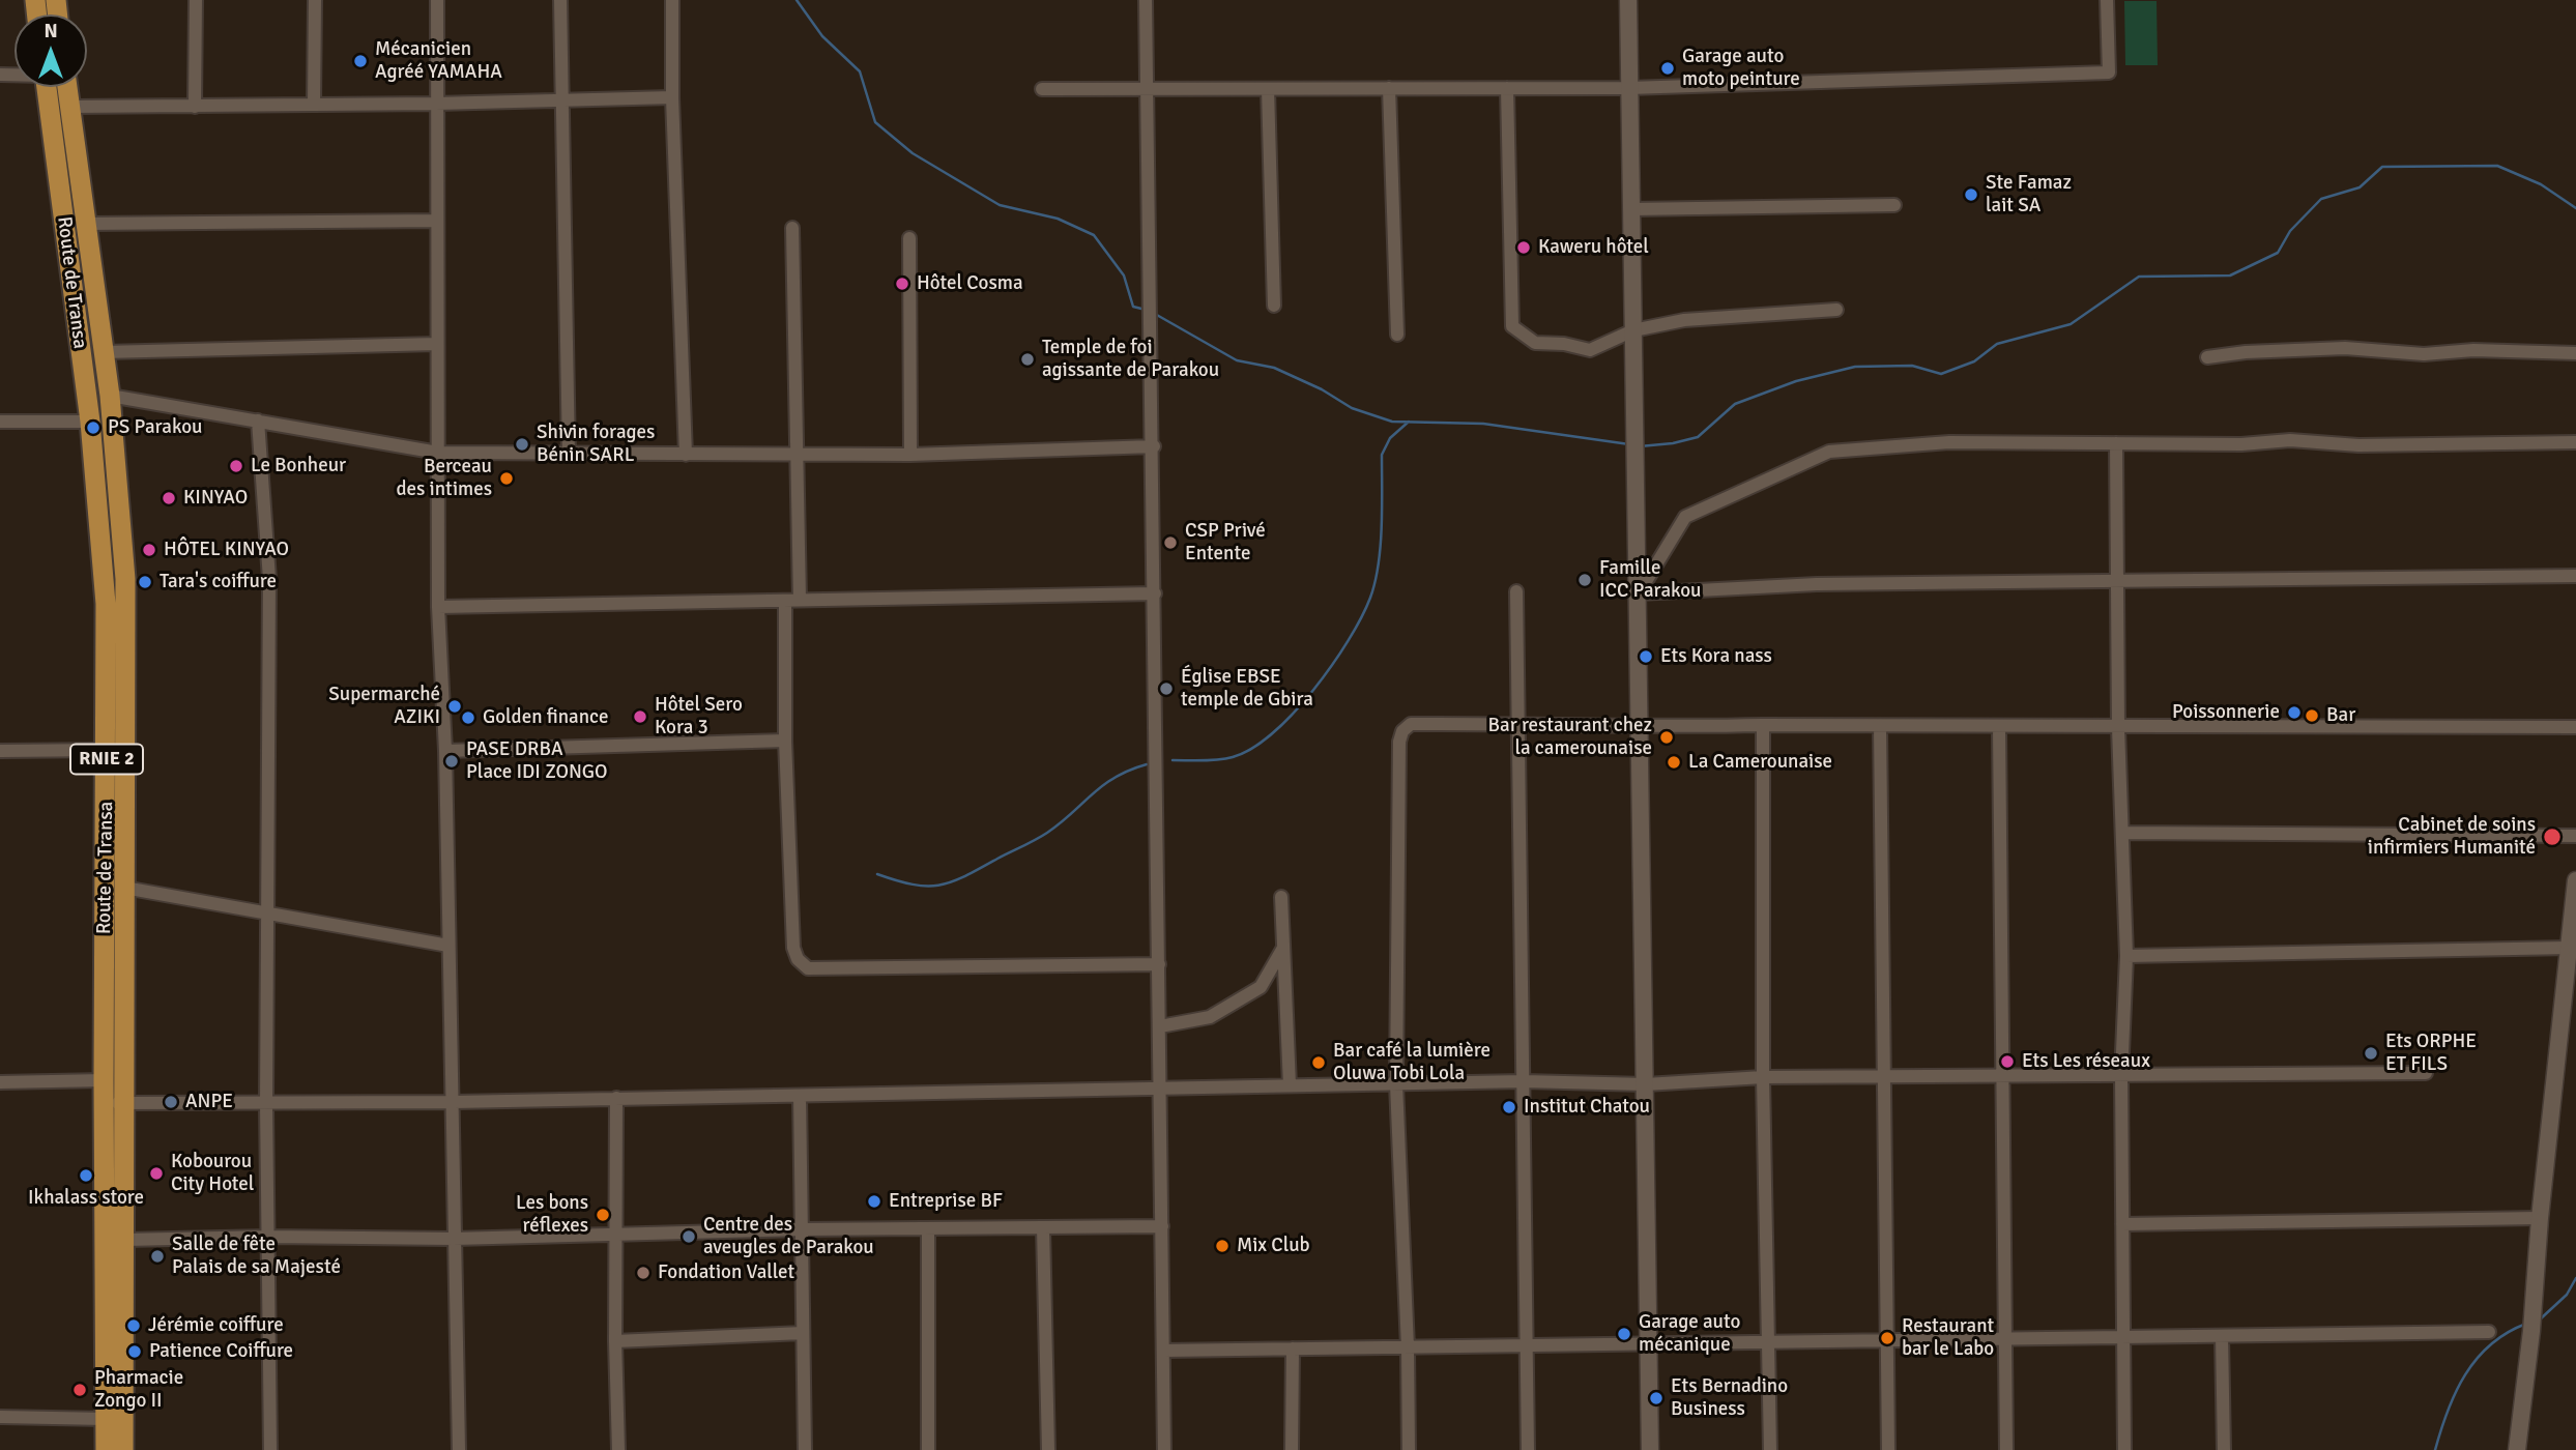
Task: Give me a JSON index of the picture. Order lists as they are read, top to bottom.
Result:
{
  "streets": {
    "main road": ["Route de Transa", "RNIE 2"]
  },
  "places": [
    "Mécanicien Agréé YAMAHA",
    "Garage auto moto peinture",
    "Ste Famaz lait SA",
    "Kaweru hôtel",
    "Hôtel Cosma",
    "Temple de foi agissante de Parakou",
    "PS Parakou",
    "Shivin forages Bénin SARL",
    "Le Bonheur",
    "Berceau des intimes",
    "KINYAO",
    "CSP Privé Entente",
    "HÔTEL KINYAO",
    "Famille ICC Parakou",
    "Tara's coiffure",
    "Ets Kora nass",
    "Église EBSE temple de Gbira",
    "Supermarché AZIKI",
    "Poissonnerie",
    "Bar",
    "Hôtel Sero Kora 3",
    "Golden finance",
    "Bar restaurant chez la camerounaise",
    "PASE DRBA Place IDI ZONGO",
    "La Camerounaise",
    "Cabinet de soins infirmiers Humanité",
    "Ets ORPHE ET FILS",
    "Ets Les réseaux",
    "Bar café la lumière Oluwa Tobi Lola",
    "ANPE",
    "Institut Chatou",
    "Kobourou City Hotel",
    "Ikhalass store",
    "Entreprise BF",
    "Les bons réflexes",
    "Centre des aveugles de Parakou",
    "Mix Club",
    "Salle de fête Palais de sa Majesté",
    "Fondation Vallet",
    "Jérémie coiffure",
    "Garage auto mécanique",
    "Restaurant bar le Labo",
    "Patience Coiffure",
    "Pharmacie Zongo II",
    "Ets Bernadino Business"
  ],
  "north": "top"
}
